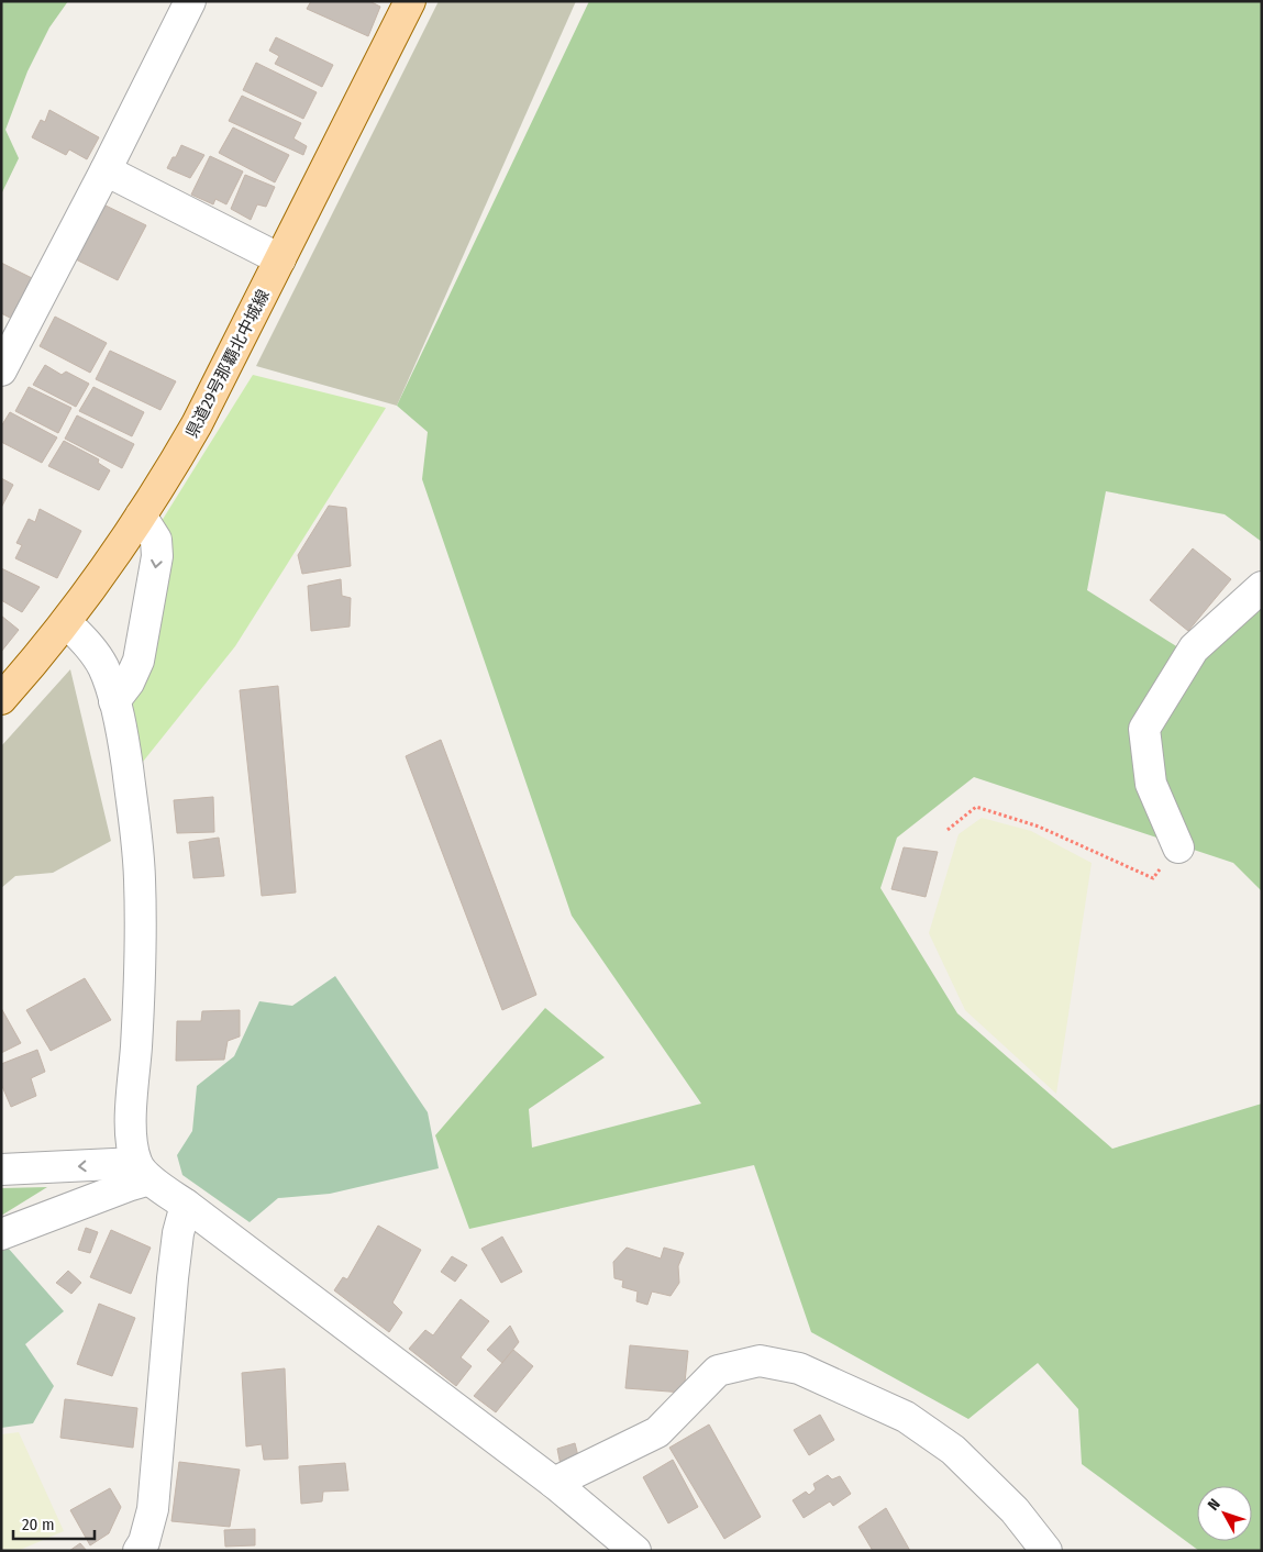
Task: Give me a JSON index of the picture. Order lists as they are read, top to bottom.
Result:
{
  "streets": {
    "main road": ["県道29号那覇北中城線"]
  },
  "scale_bar": "20 m",
  "north": "top left"
}
